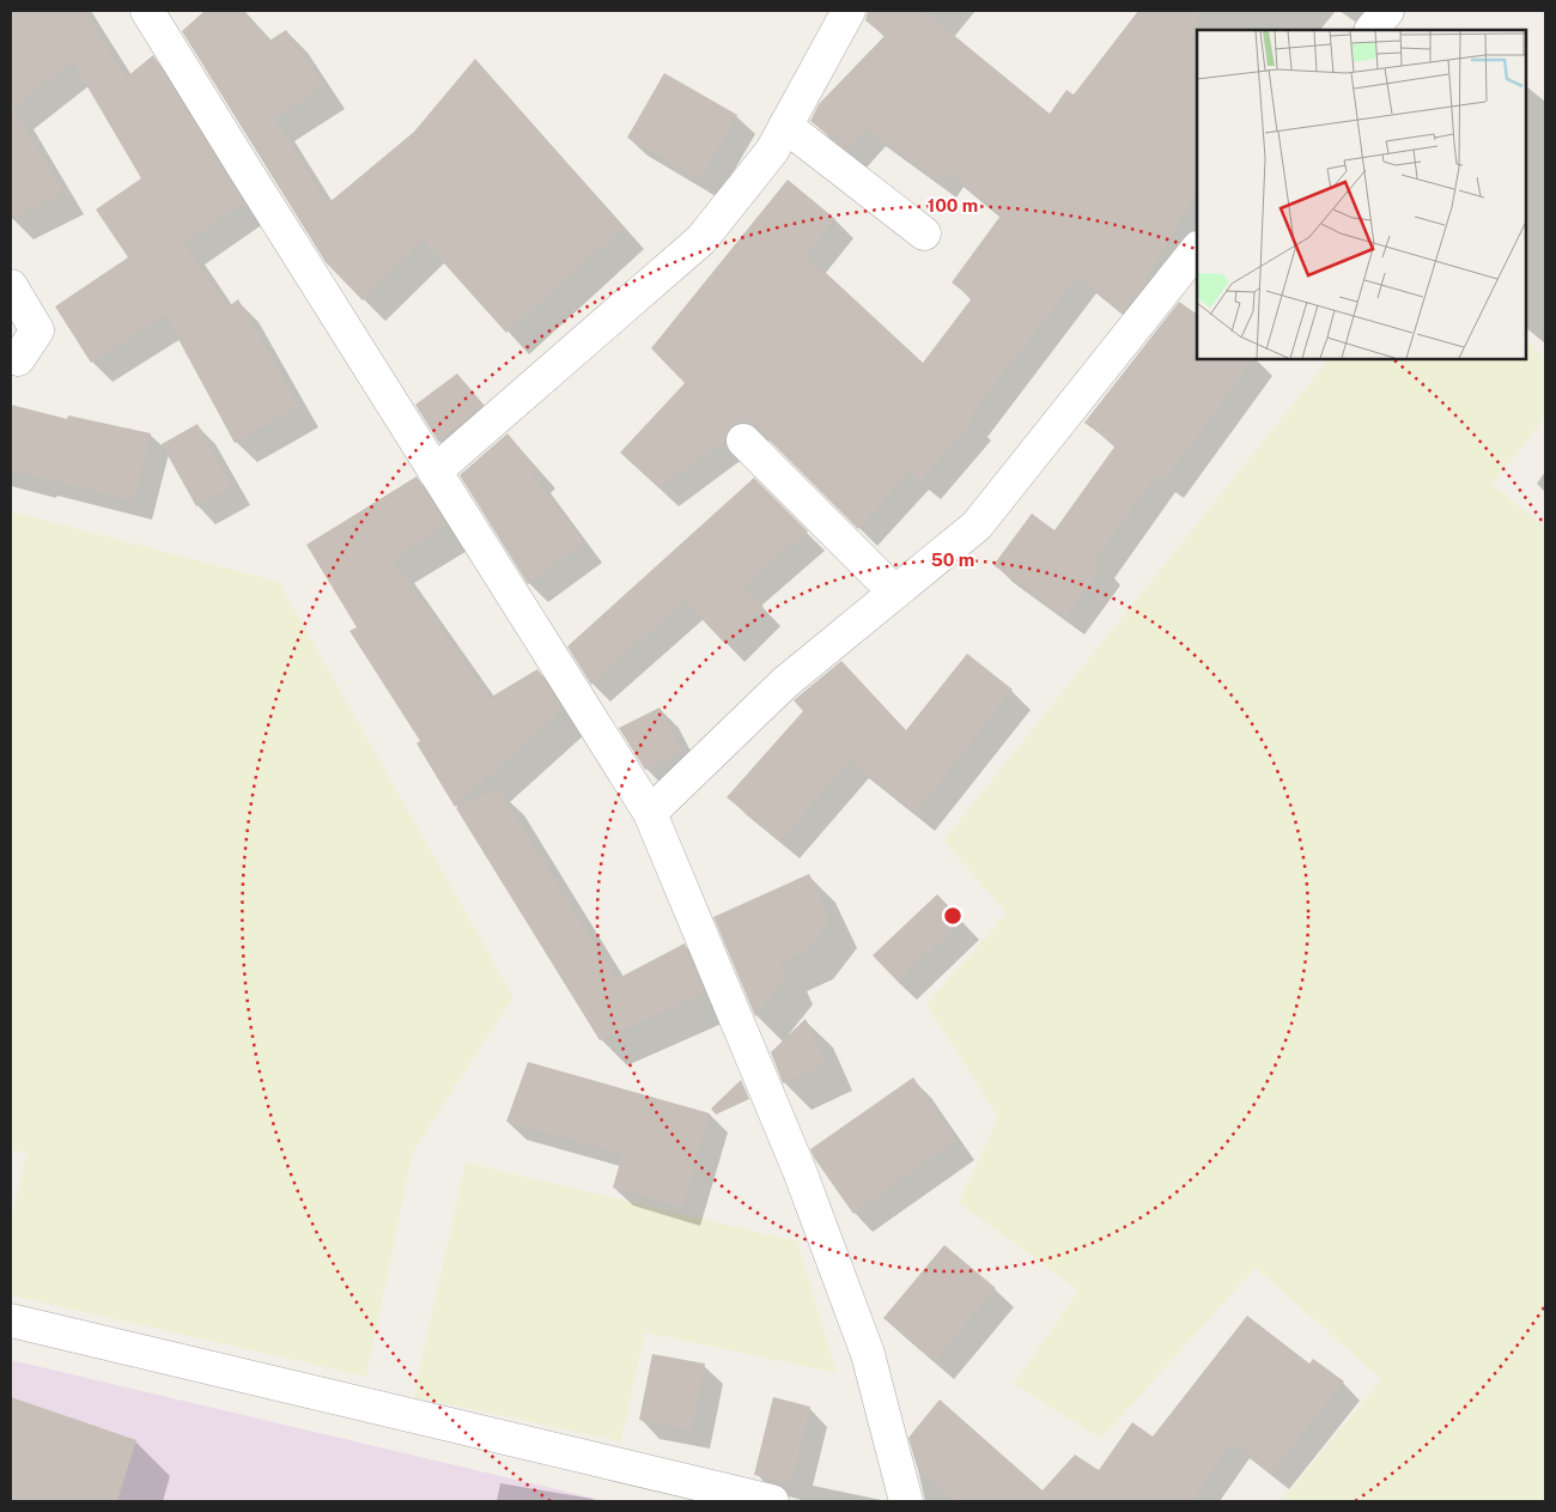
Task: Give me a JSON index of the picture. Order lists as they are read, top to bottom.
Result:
{
  "rings": ["100 m", "50 m"]
}
